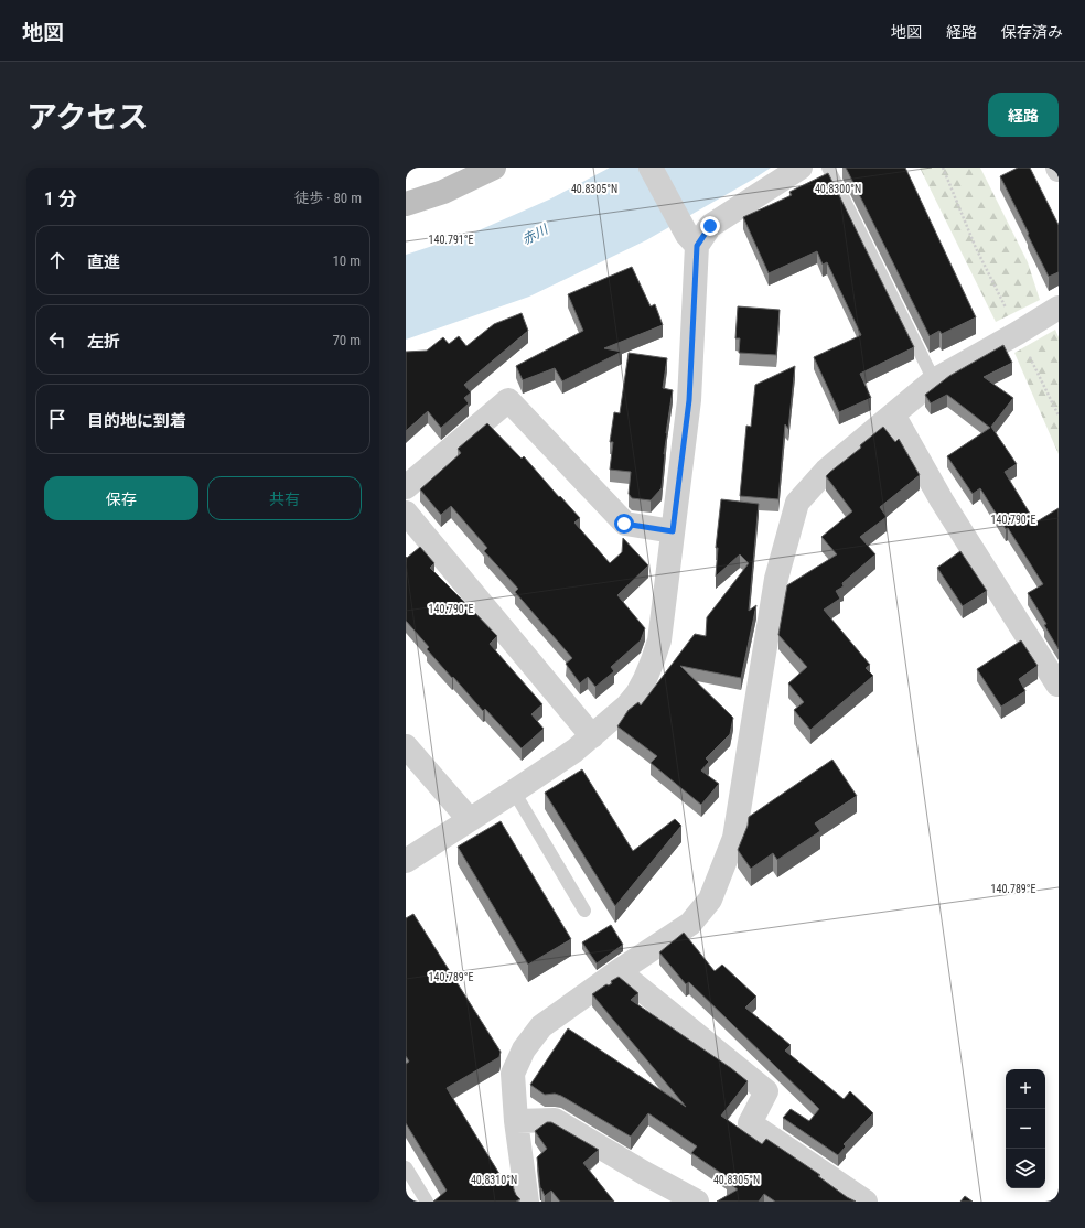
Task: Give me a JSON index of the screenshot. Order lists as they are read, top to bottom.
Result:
{
  "water": ["赤川"],
  "page": {
    "header": "地図",
    "nav": ["地図", "経路", "保存済み"],
    "title": "アクセス",
    "buttons": [
      "経路",
      ["保存", "共有"]
    ],
    "heading": ["1 分", "徒歩 · 80 m"],
    "list": [
      ["直進", "10 m"],
      ["左折", "70 m"],
      "目的地に到着"
    ],
    "map_buttons": ["+", "−"]
  },
  "coordinates": [
    "40.8305°N",
    "40.8300°N",
    "140.791°E",
    "140.790°E",
    "140.789°E",
    "40.8310°N"
  ]
}
